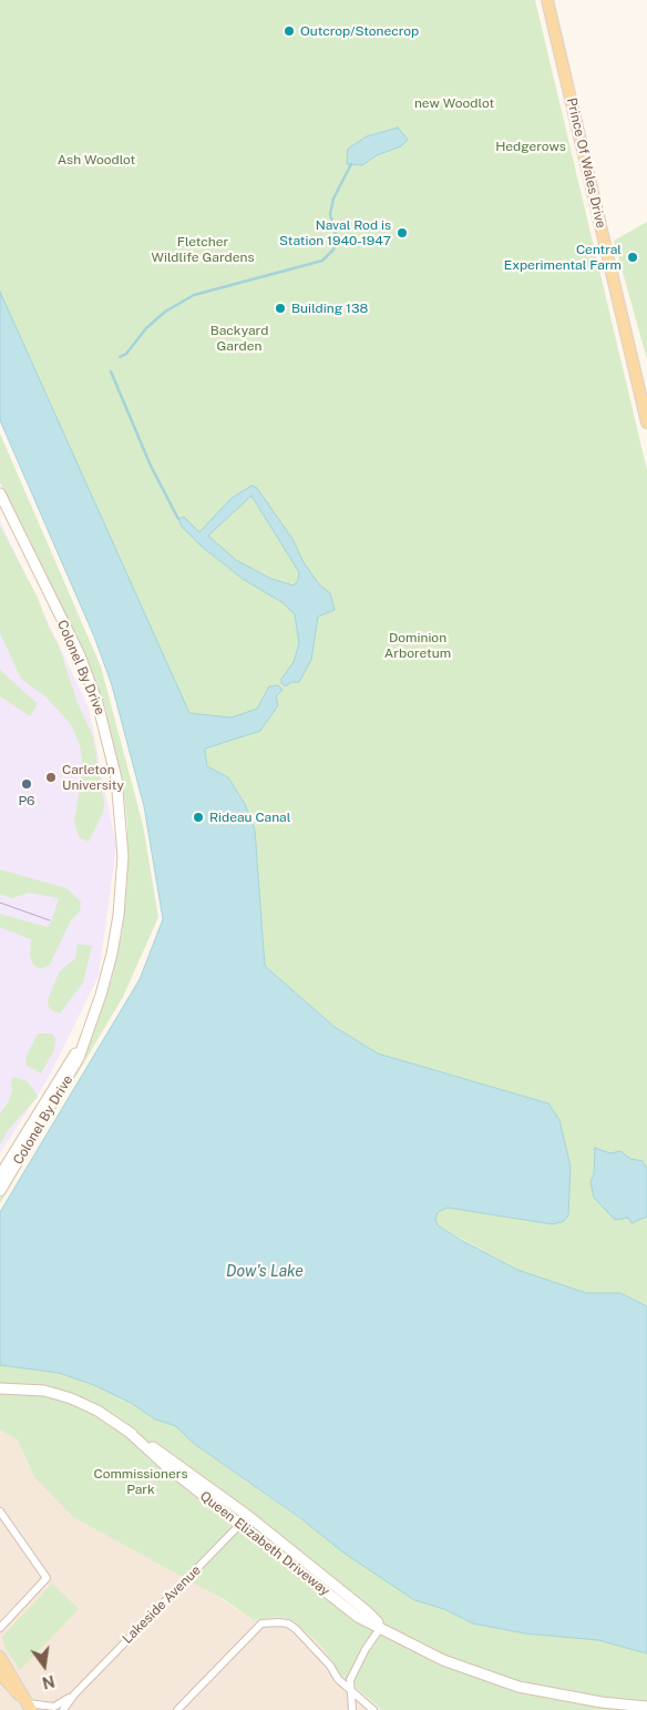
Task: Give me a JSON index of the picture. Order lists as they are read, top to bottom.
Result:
{
  "streets": {
    "main road": ["Prince Of Wales Drive", "Colonel By Drive", "Queen Elizabeth Driveway"],
    "street": ["Lakeside Avenue"]
  },
  "crossings": [
    ["Queen Elizabeth Driveway", "Lakeside Avenue"]
  ],
  "water": ["Dow's Lake"],
  "parks": [
    "new Woodlot",
    "Hedgerows",
    "Ash Woodlot",
    "Fletcher Wildlife Gardens",
    "Backyard Garden",
    "Dominion Arboretum",
    "Commissioners Park"
  ],
  "places": [
    "Outcrop/Stonecrop",
    "Naval Rod is Station 1940-1947",
    "Central Experimental Farm",
    "Building 138",
    "Carleton University",
    "P6",
    "Rideau Canal"
  ],
  "north": "bottom"
}
